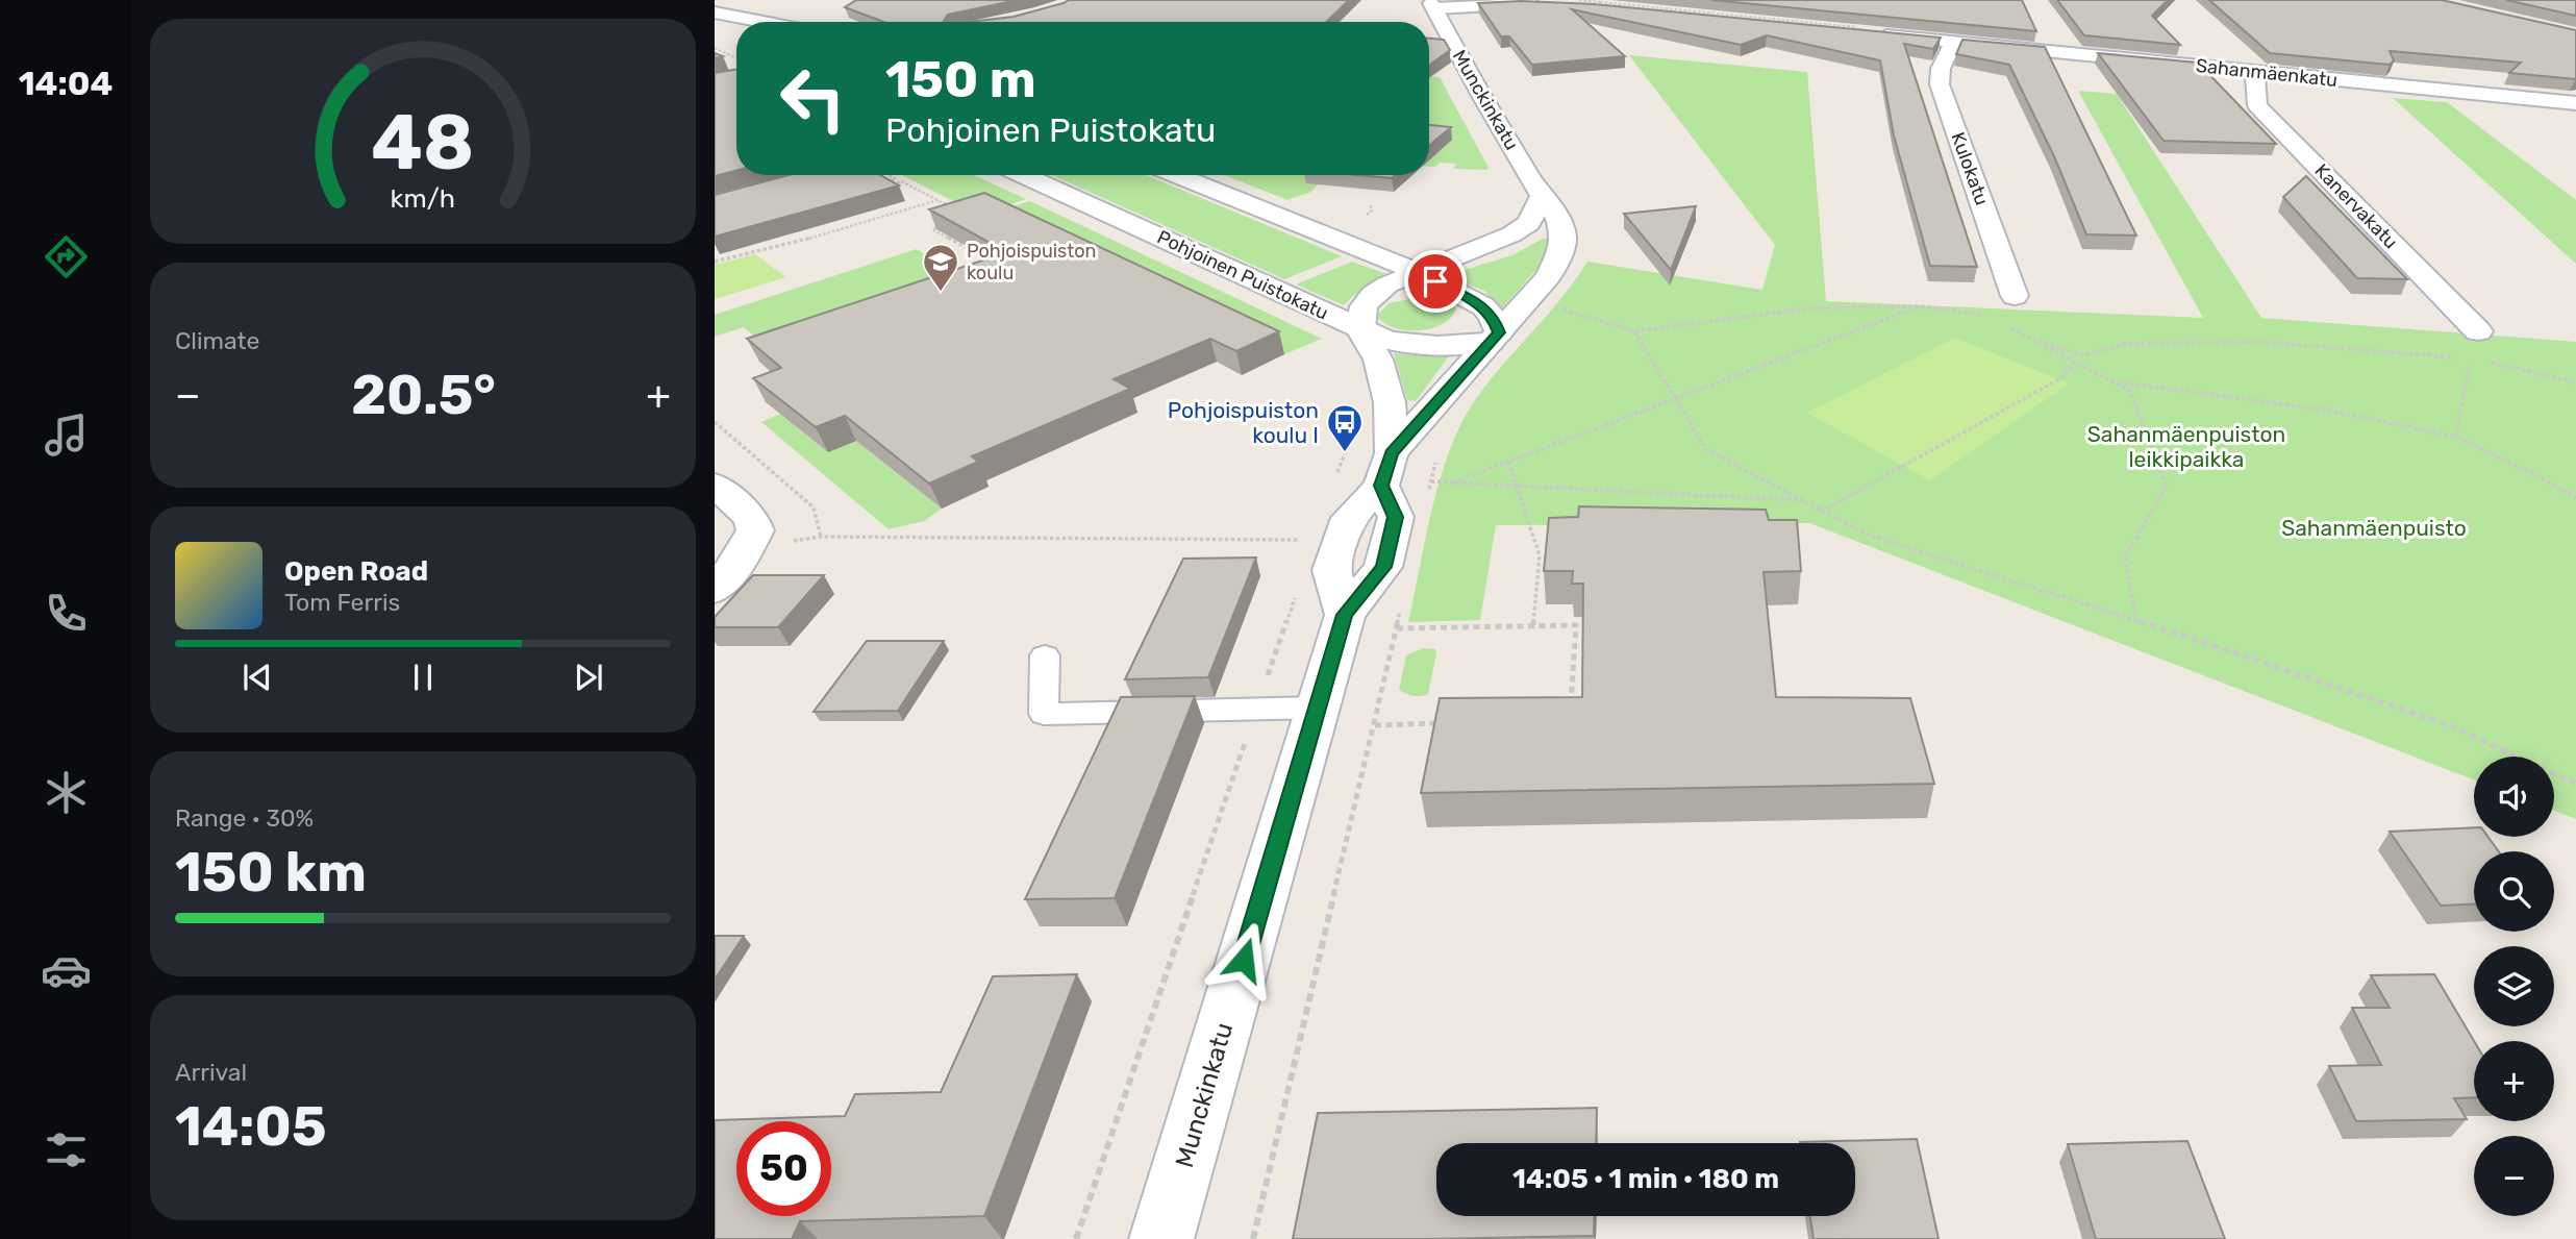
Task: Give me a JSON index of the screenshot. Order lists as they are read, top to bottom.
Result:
{
  "streets": {
    "street": [
      "Sahanmäenkatu",
      "Munckinkatu",
      "Kulokatu",
      "Kanervakatu",
      "Pohjoinen Puistokatu"
    ]
  },
  "crossings": [
    ["Sahanmäenkatu", "Kulokatu"],
    ["Sahanmäenkatu", "Kanervakatu"],
    ["Munckinkatu", "Pohjoinen Puistokatu"]
  ],
  "parks": ["Sahanmäenpuiston leikkipaikka", "Sahanmäenpuisto"],
  "places": {
    "school or university": ["Pohjoispuiston koulu"],
    "bus stop": ["Pohjoispuiston koulu I"]
  },
  "page": {
    "tabs": "14:04",
    "turn": ["150 m", "Pohjoinen Puistokatu"],
    "tile": [
      "Climate",
      ["Range · 30%", "150 km"],
      ["Arrival", "14:05"]
    ],
    "heat": ["−", "20.5°", "+"],
    "song": ["Open Road", "Tom Ferris"],
    "map_buttons": ["+", "−"],
    "limit": "50",
    "trip": "14:05 · 1 min · 180 m",
    "gauge": ["48", "km/h"]
  }
}
